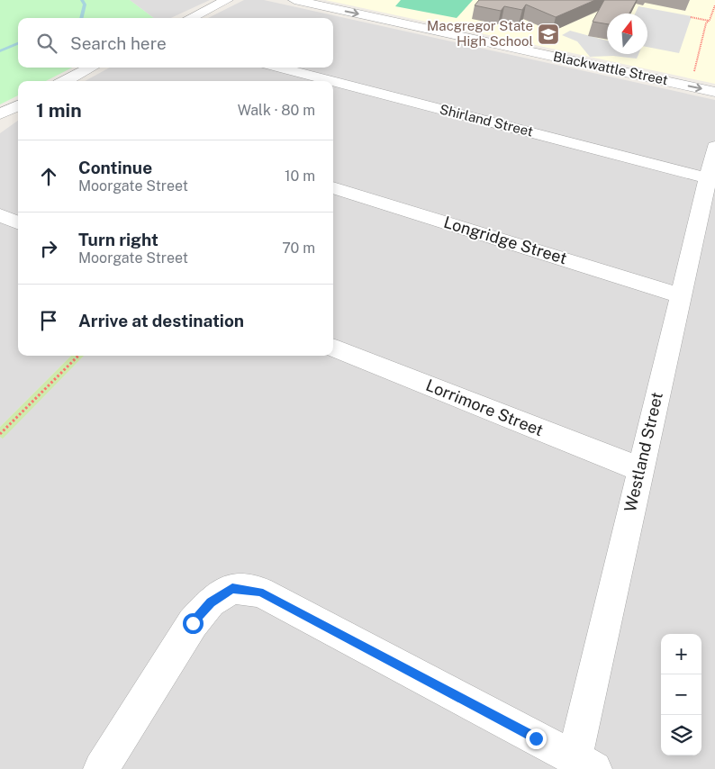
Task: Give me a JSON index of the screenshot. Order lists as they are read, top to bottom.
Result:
{
  "streets": {
    "street": [
      "Blackwattle Street",
      "Shirland Street",
      "Longridge Street",
      "Lorrimore Street",
      "Westland Street"
    ]
  },
  "crossings": [
    ["Shirland Street", "Westland Street"],
    ["Longridge Street", "Westland Street"],
    ["Lorrimore Street", "Westland Street"]
  ],
  "one_way": ["Blackwattle Street"],
  "places": {
    "school or university": ["Macgregor State High School"]
  },
  "north": "top",
  "page": {
    "search": "Search here",
    "heading": ["1 min", "Walk · 80 m"],
    "list": [
      ["Continue", "Moorgate Street", "10 m"],
      ["Turn right", "Moorgate Street", "70 m"],
      "Arrive at destination"
    ],
    "map_buttons": ["+", "−"]
  }
}
